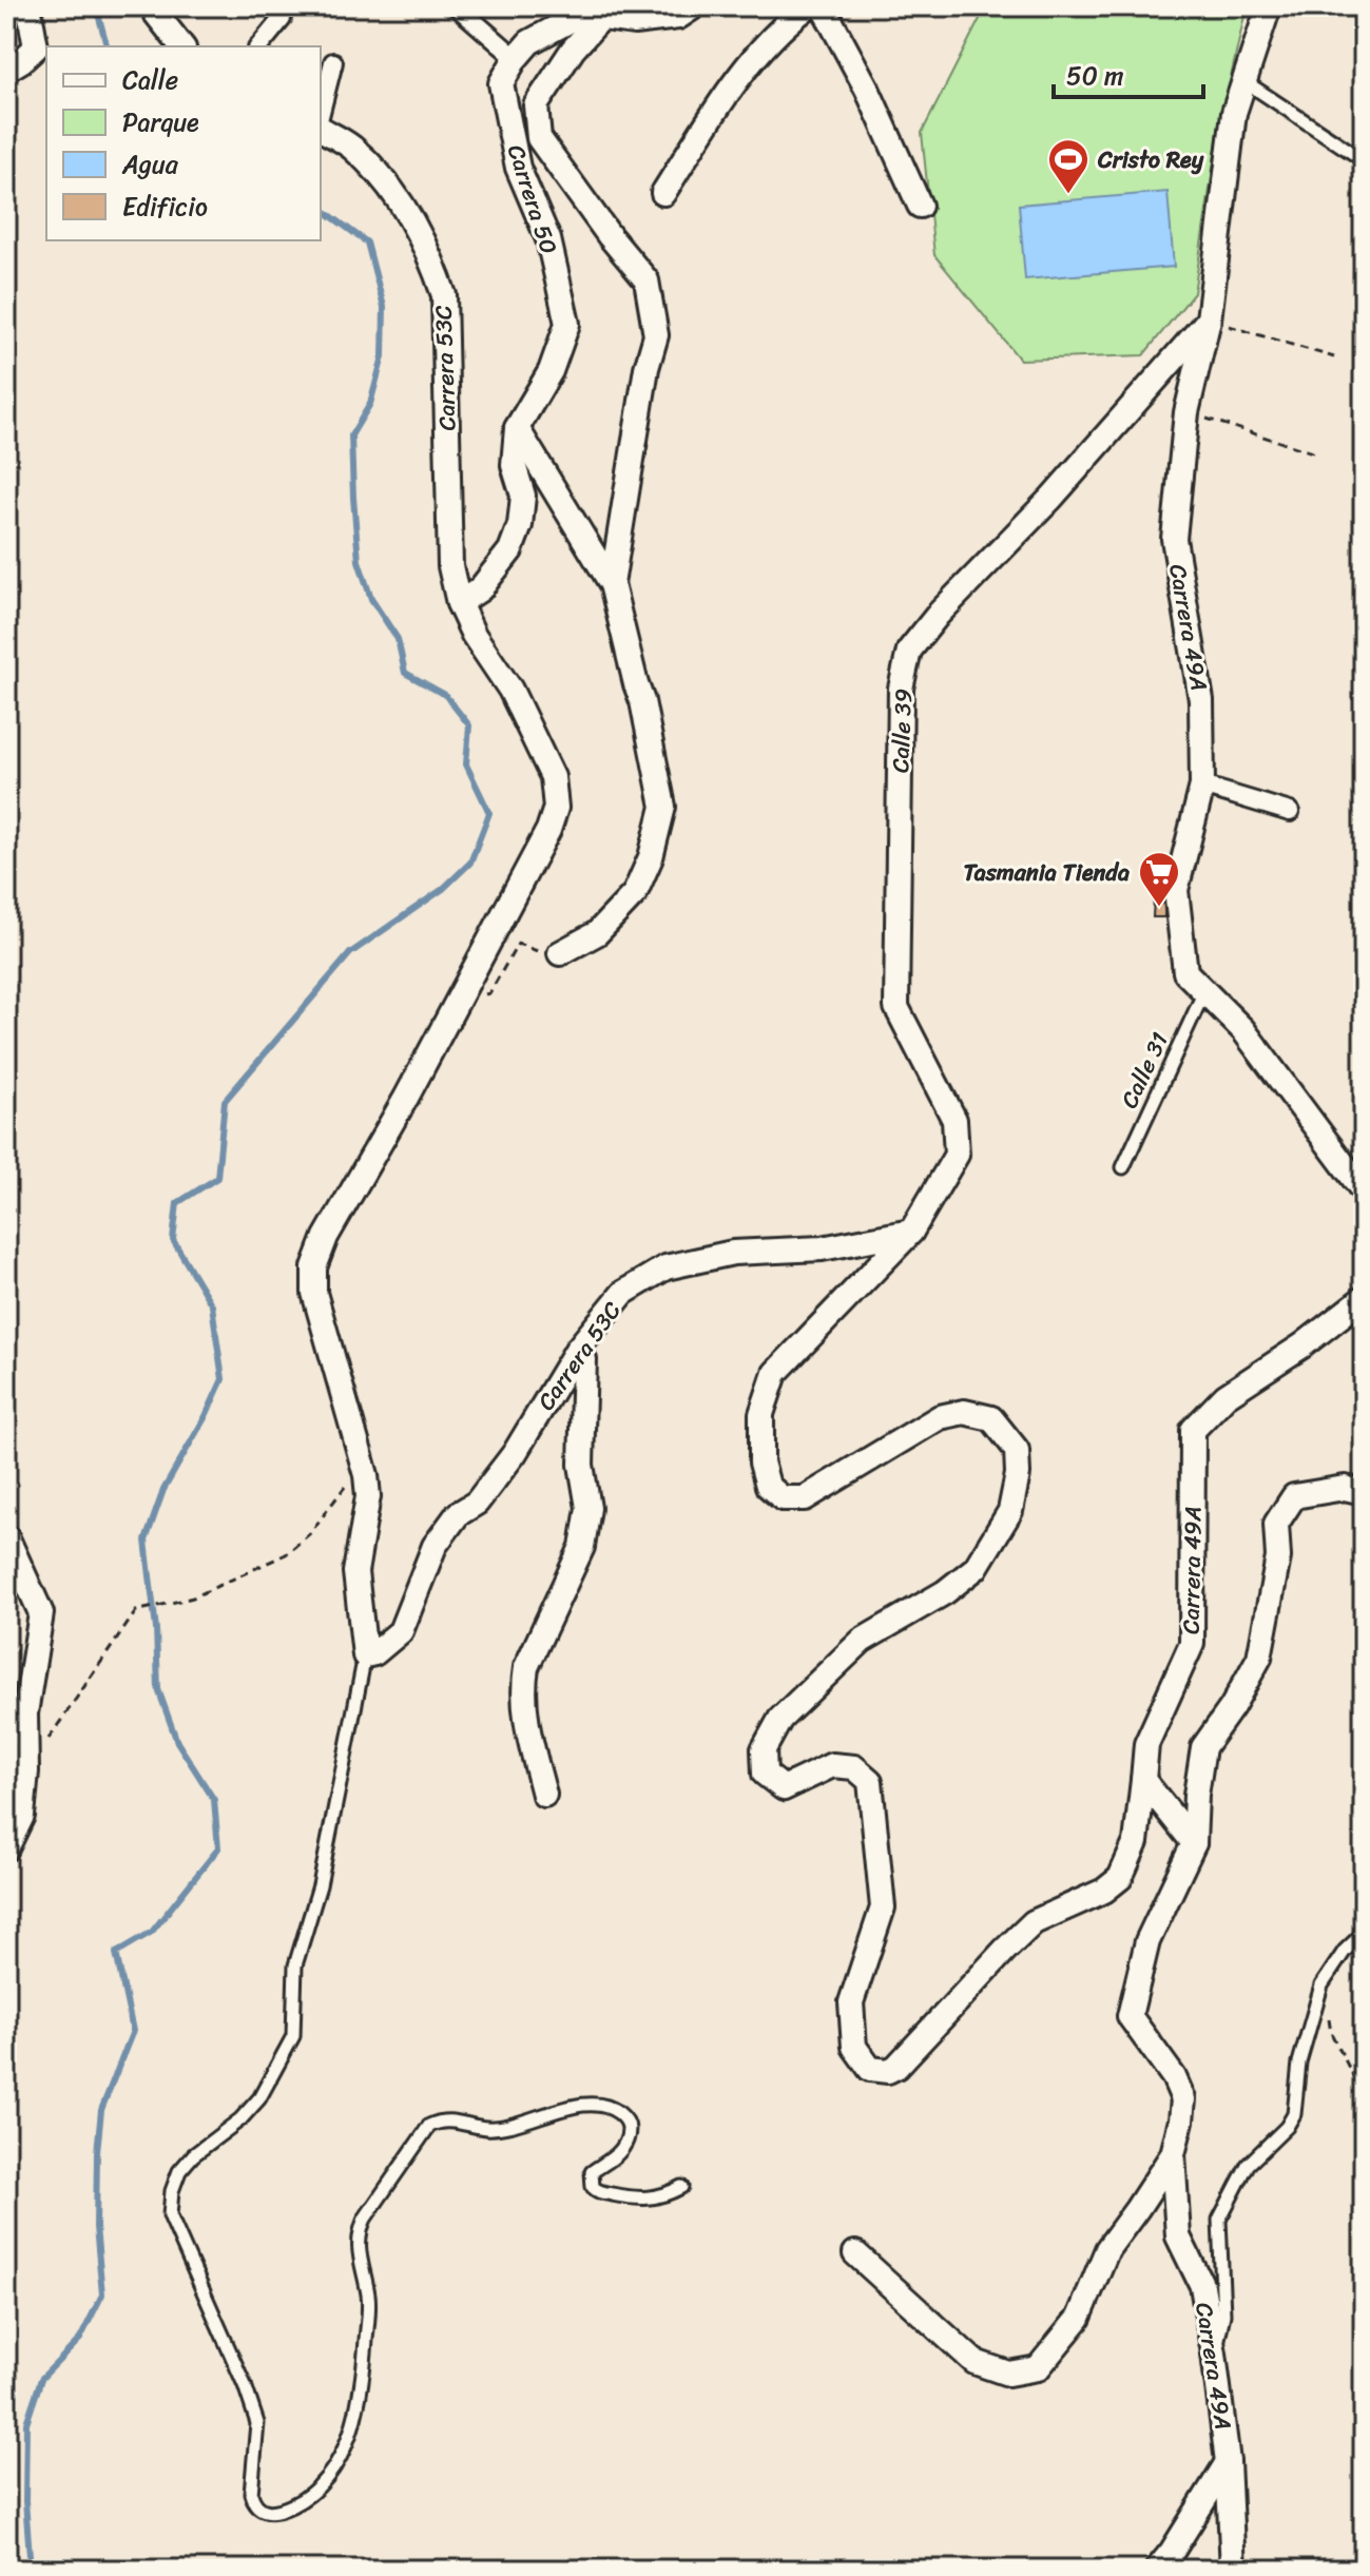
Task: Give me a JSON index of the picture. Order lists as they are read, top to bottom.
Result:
{
  "streets": {
    "street": [
      "Carrera 50",
      "Carrera 53C",
      "Carrera 49A",
      "Calle 39"
    ],
    "lane": ["Calle 31"]
  },
  "crossings": [
    ["Carrera 50", "Carrera 53C"],
    ["Carrera 53C", "Calle 39"],
    ["Carrera 49A", "Calle 39"],
    ["Carrera 49A", "Calle 31"]
  ],
  "places": {
    "sports": ["Cristo Rey"],
    "supermarket": ["Tasmania Tienda"]
  },
  "legend": [
    "Calle",
    "Parque",
    "Agua",
    "Edificio"
  ],
  "scale_bar": "50 m"
}
